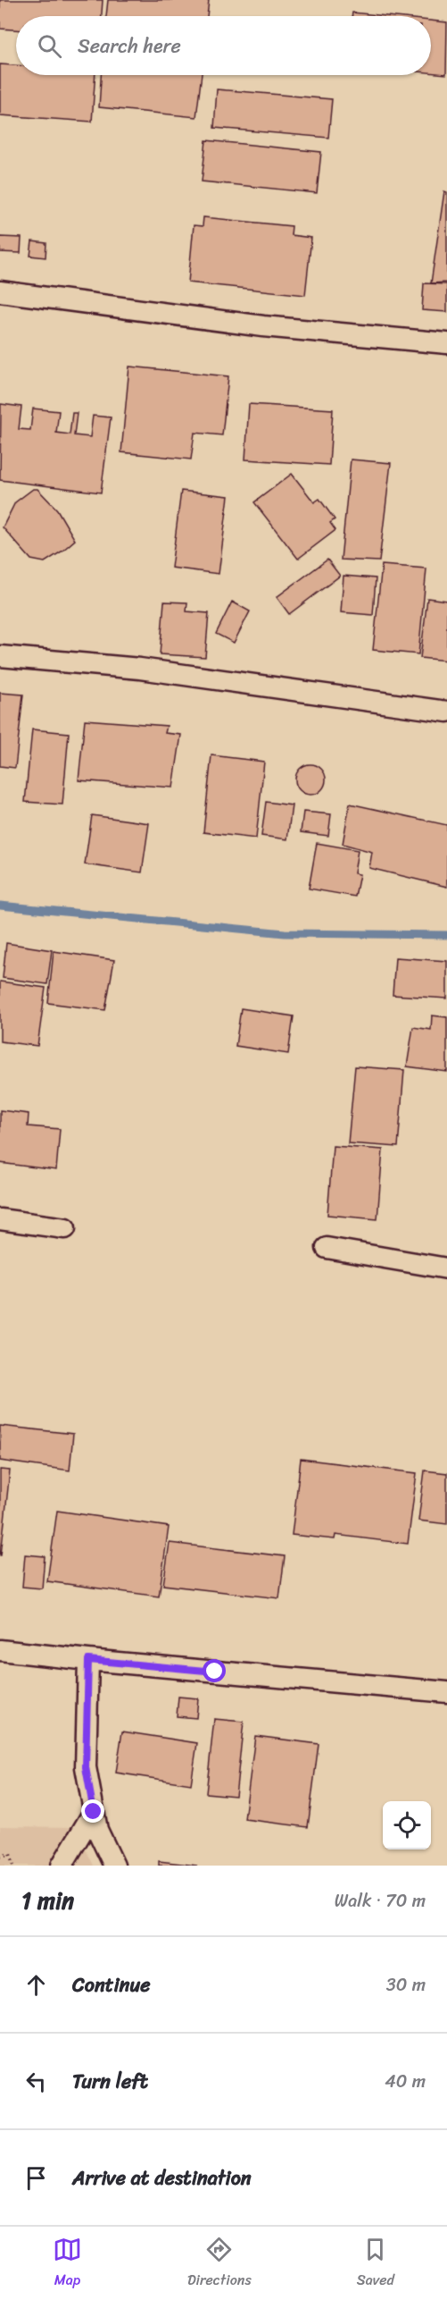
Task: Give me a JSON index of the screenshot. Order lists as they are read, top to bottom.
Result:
{
  "page": {
    "search": "Search here",
    "heading": ["1 min", "Walk · 70 m"],
    "list": [
      ["Continue", "30 m"],
      ["Turn left", "40 m"],
      "Arrive at destination"
    ],
    "nav": ["Map", "Directions", "Saved"]
  }
}
